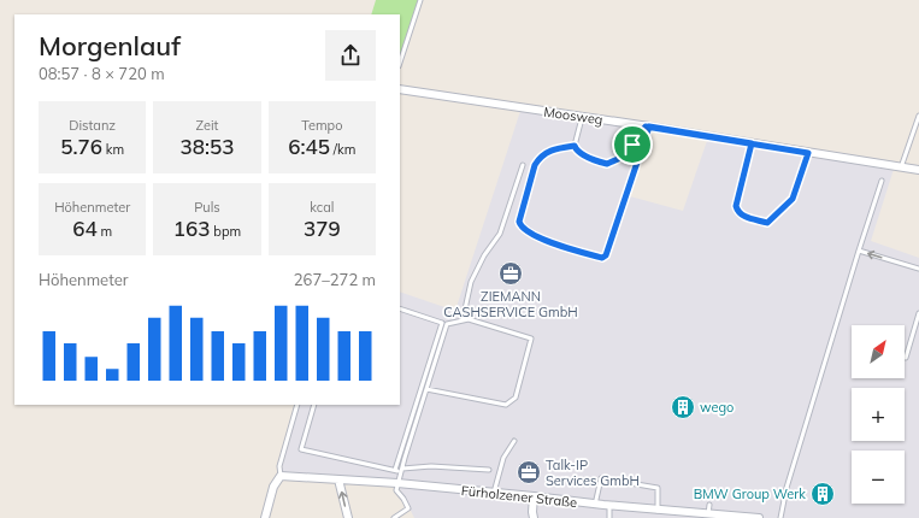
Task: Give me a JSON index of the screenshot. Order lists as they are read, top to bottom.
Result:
{
  "streets": {
    "street": ["Moosweg", "Fürholzener Straße"]
  },
  "places": {
    "office": ["ZIEMANN CASHSERVICE GmbH", "Talk-IP Services GmbH"],
    "building": ["wego", "BMW Group Werk"]
  },
  "north": "top right",
  "page": {
    "heading": ["Morgenlauf", "08:57 · 8 × 720 m"],
    "stats": [
      ["Distanz", "5.76 km"],
      ["Zeit", "38:53"],
      ["Tempo", "6:45 /km"],
      ["Höhenmeter", "64 m"],
      ["Puls", "163 bpm"],
      ["kcal", "379"]
    ],
    "chart": ["Höhenmeter", "267–272 m"],
    "map_buttons": ["+", "−"]
  }
}
